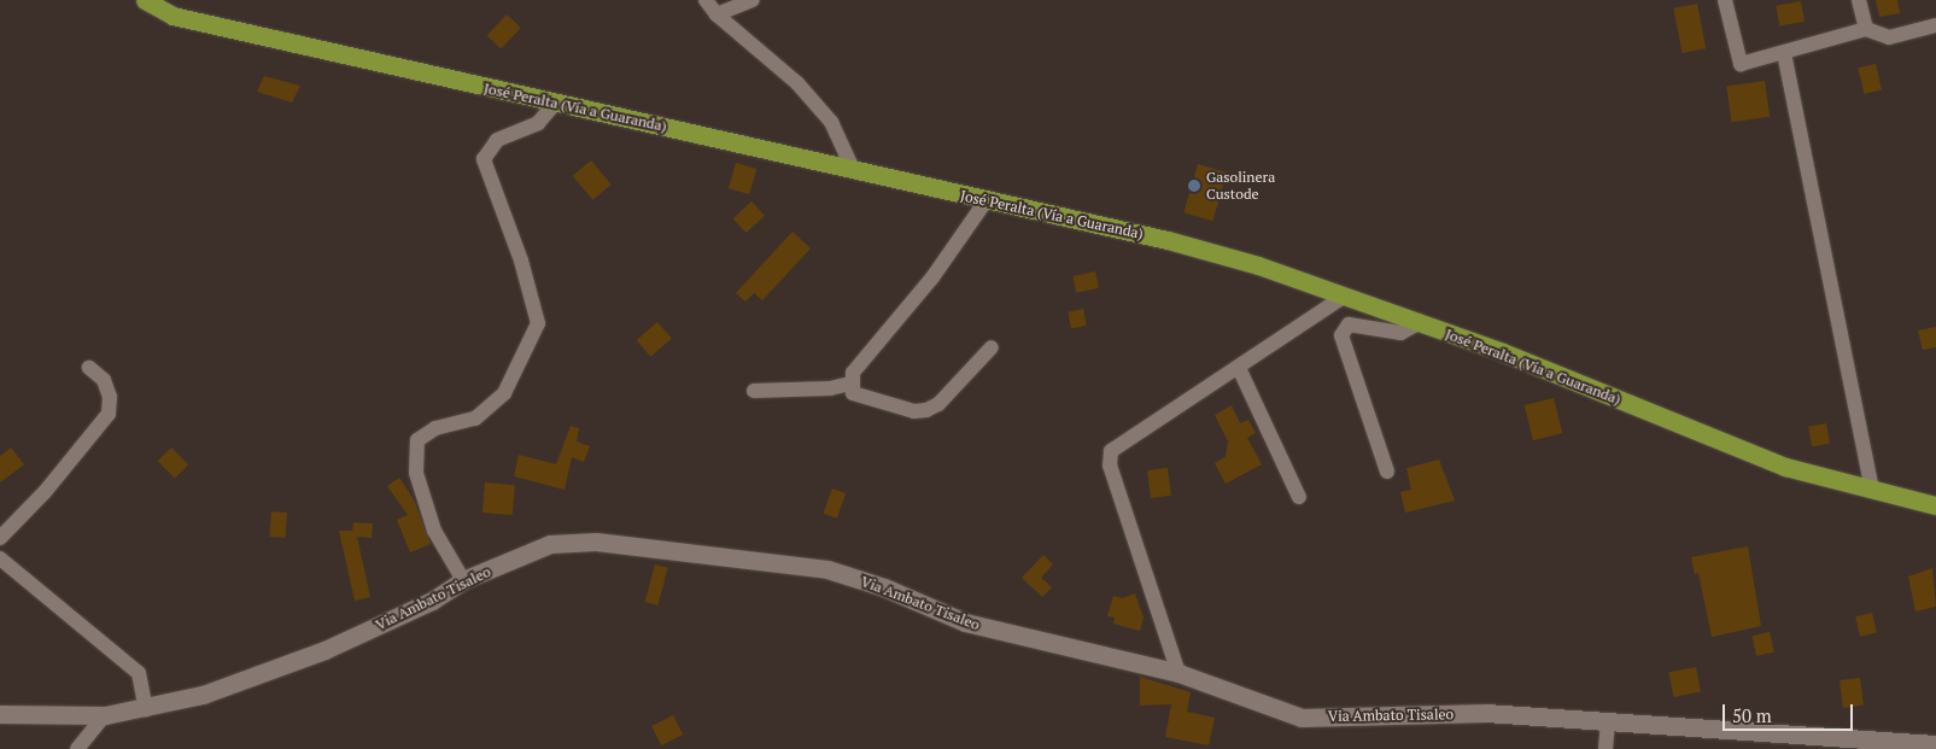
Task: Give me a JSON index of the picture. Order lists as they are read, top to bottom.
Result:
{
  "streets": {
    "highway": ["José Peralta (Vía a Guaranda)"],
    "main road": ["Via Ambato Tisaleo"]
  },
  "places": ["Gasolinera Custode"],
  "scale_bar": "50 m"
}
